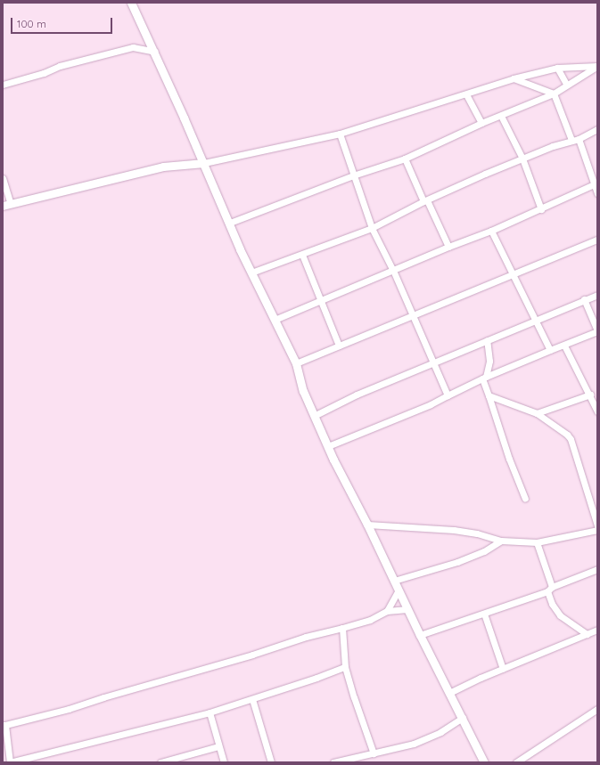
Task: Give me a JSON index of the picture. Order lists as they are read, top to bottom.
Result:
{
  "scale_bar": "100 m"
}
